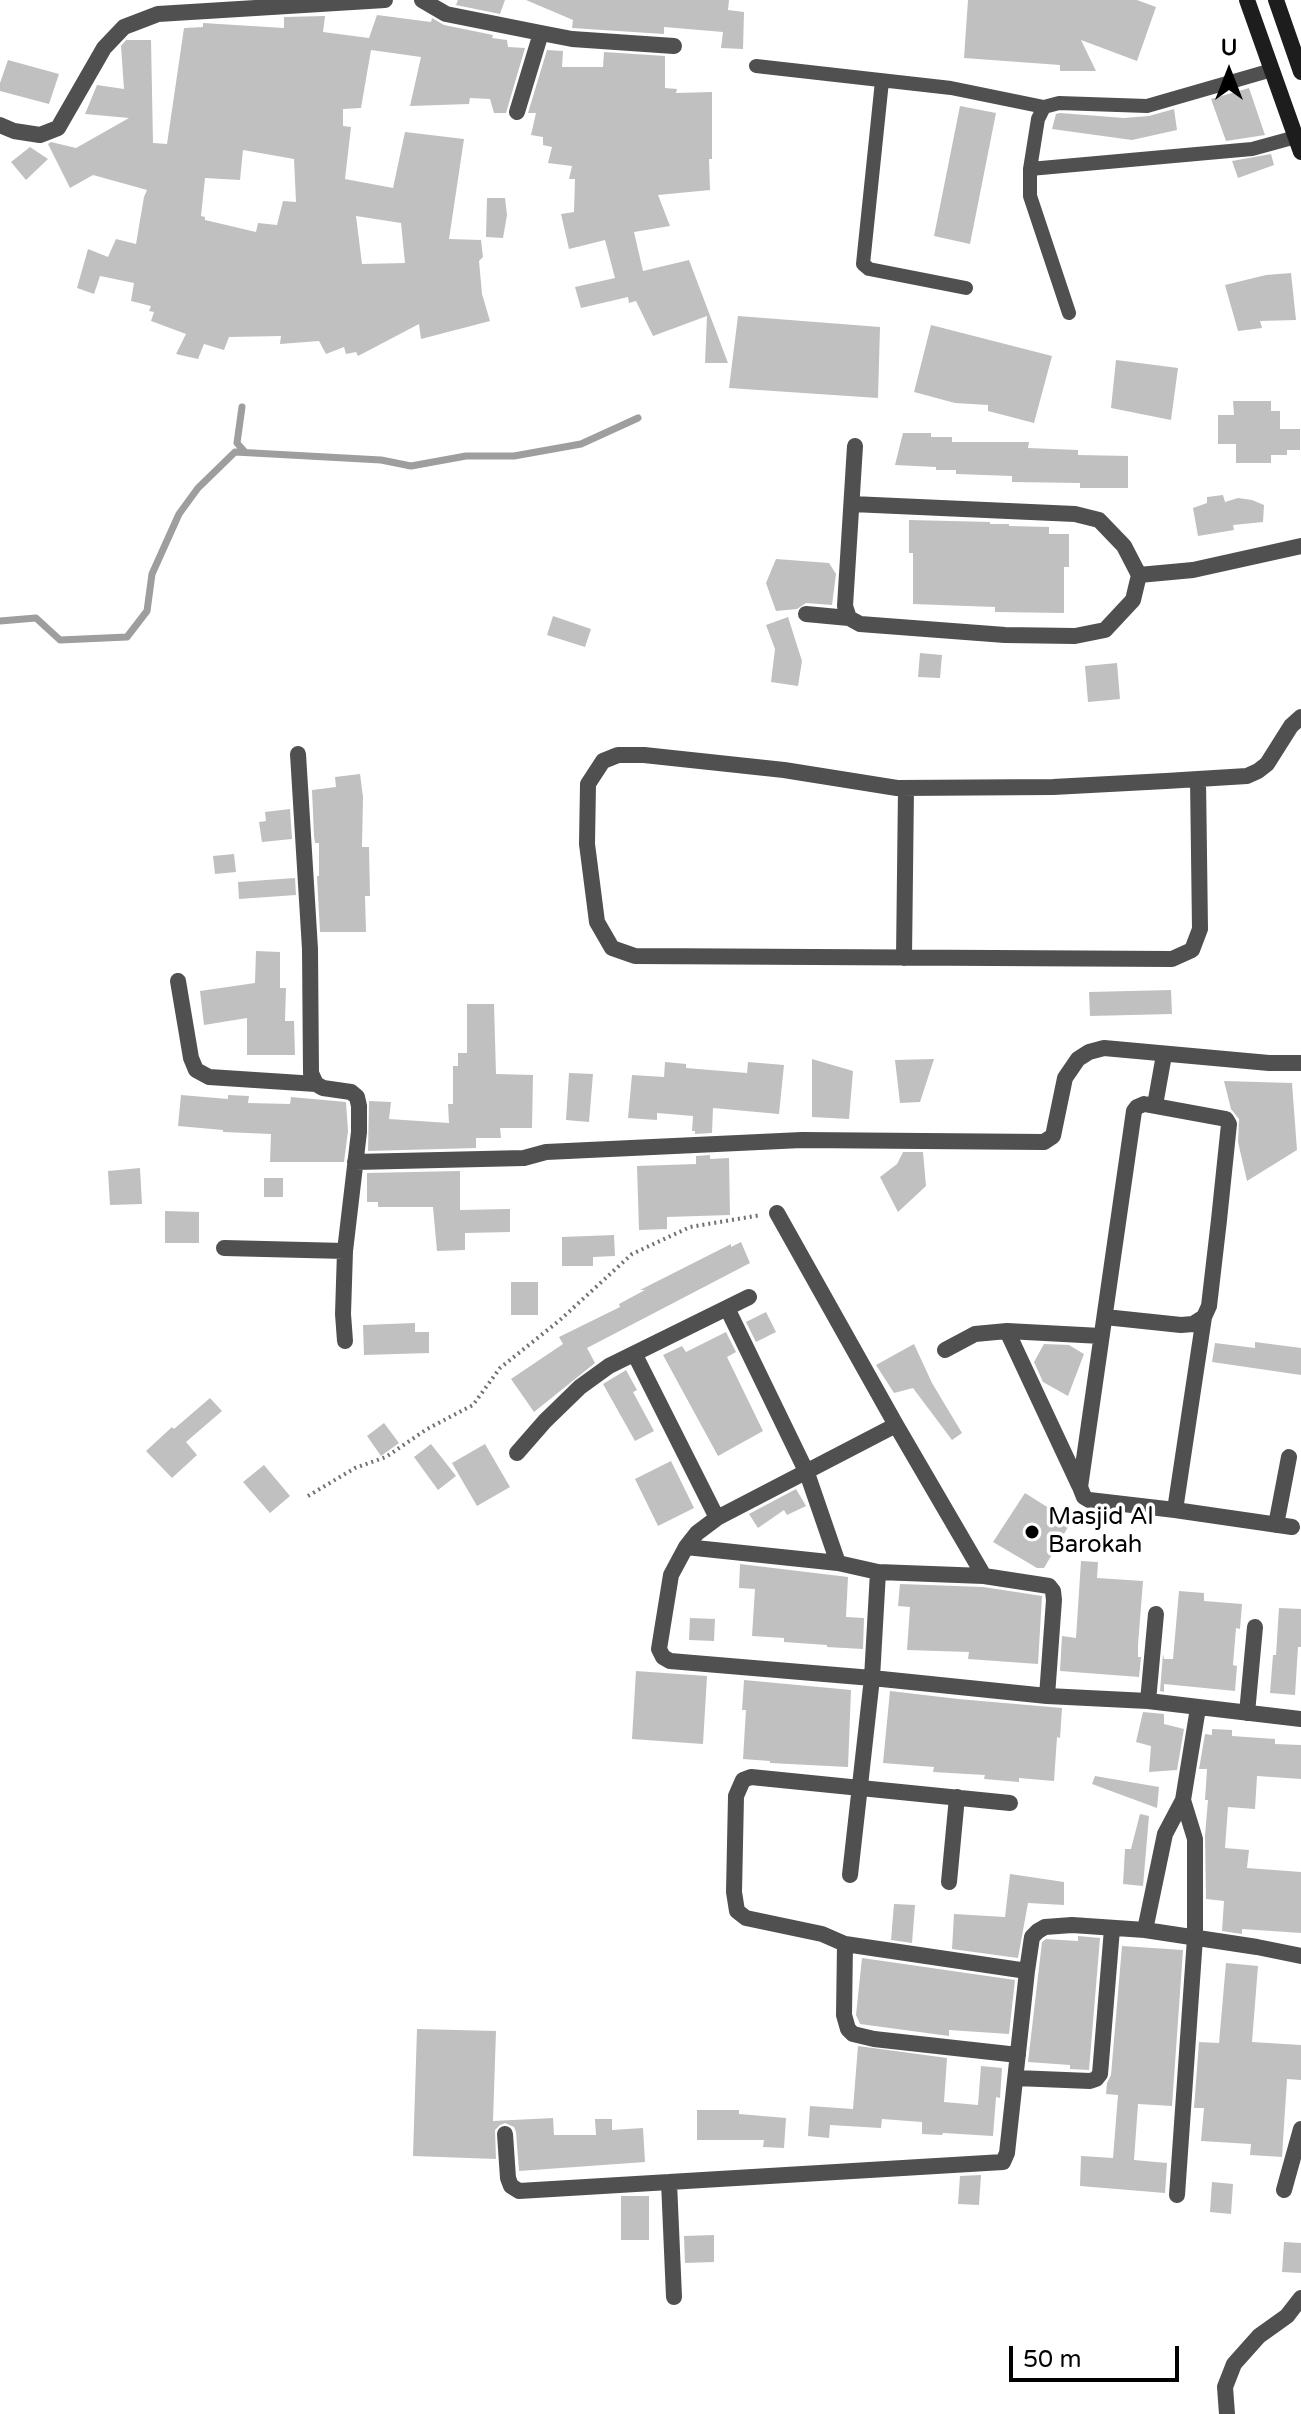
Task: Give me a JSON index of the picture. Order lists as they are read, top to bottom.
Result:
{
  "places": ["Masjid Al Barokah"],
  "scale_bar": "50 m",
  "north": "top"
}
